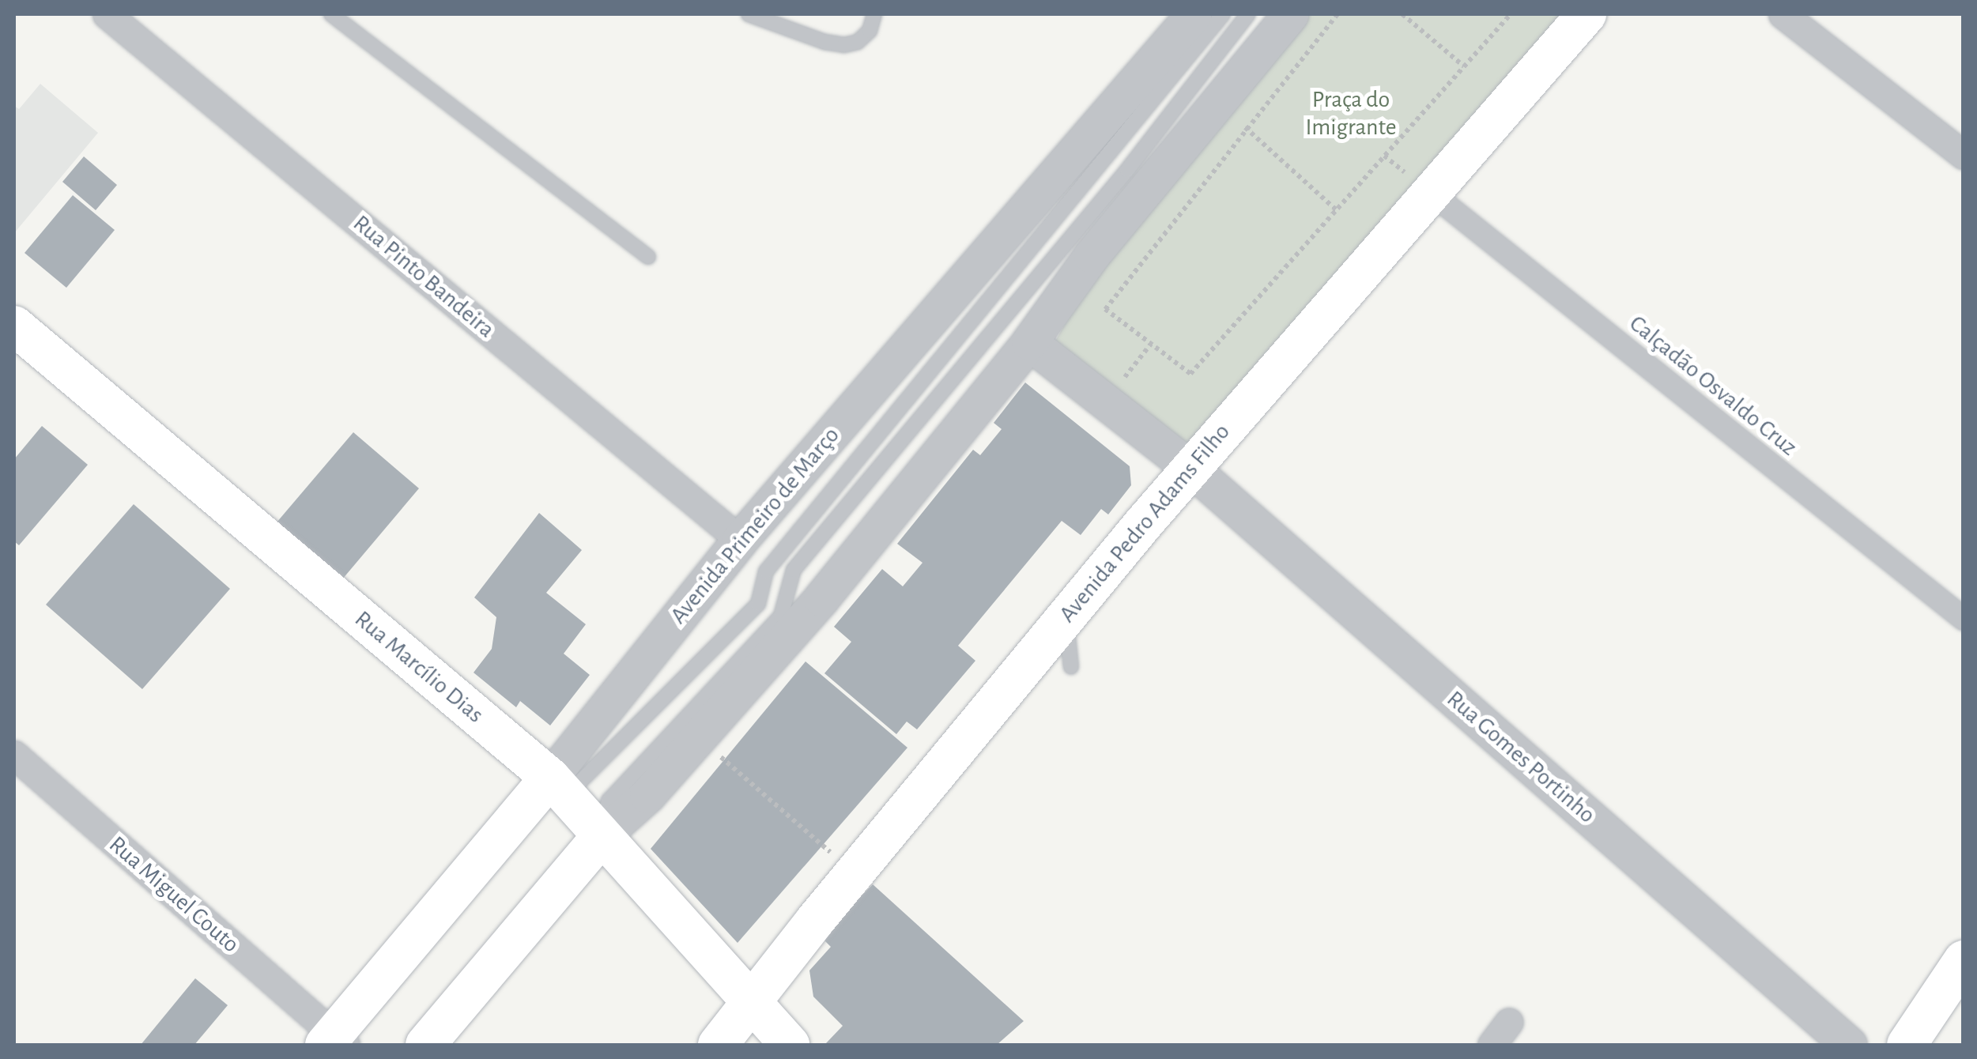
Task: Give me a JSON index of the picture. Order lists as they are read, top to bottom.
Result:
{
  "streets": {
    "main road": ["Avenida Pedro Adams Filho", "Avenida Primeiro de Março", "Rua Marcílio Dias"],
    "street": [
      "Rua Pinto Bandeira",
      "Calçadão Osvaldo Cruz",
      "Rua Gomes Portinho",
      "Rua Miguel Couto"
    ]
  },
  "crossings": [
    ["Rua Pinto Bandeira", "Avenida Primeiro de Março"],
    ["Calçadão Osvaldo Cruz", "Avenida Pedro Adams Filho"],
    ["Avenida Pedro Adams Filho", "Rua Marcílio Dias"],
    ["Avenida Pedro Adams Filho", "Rua Gomes Portinho"],
    ["Avenida Primeiro de Março", "Rua Marcílio Dias"],
    ["Avenida Primeiro de Março", "Rua Miguel Couto"]
  ],
  "parks": ["Praça do Imigrante"]
}
